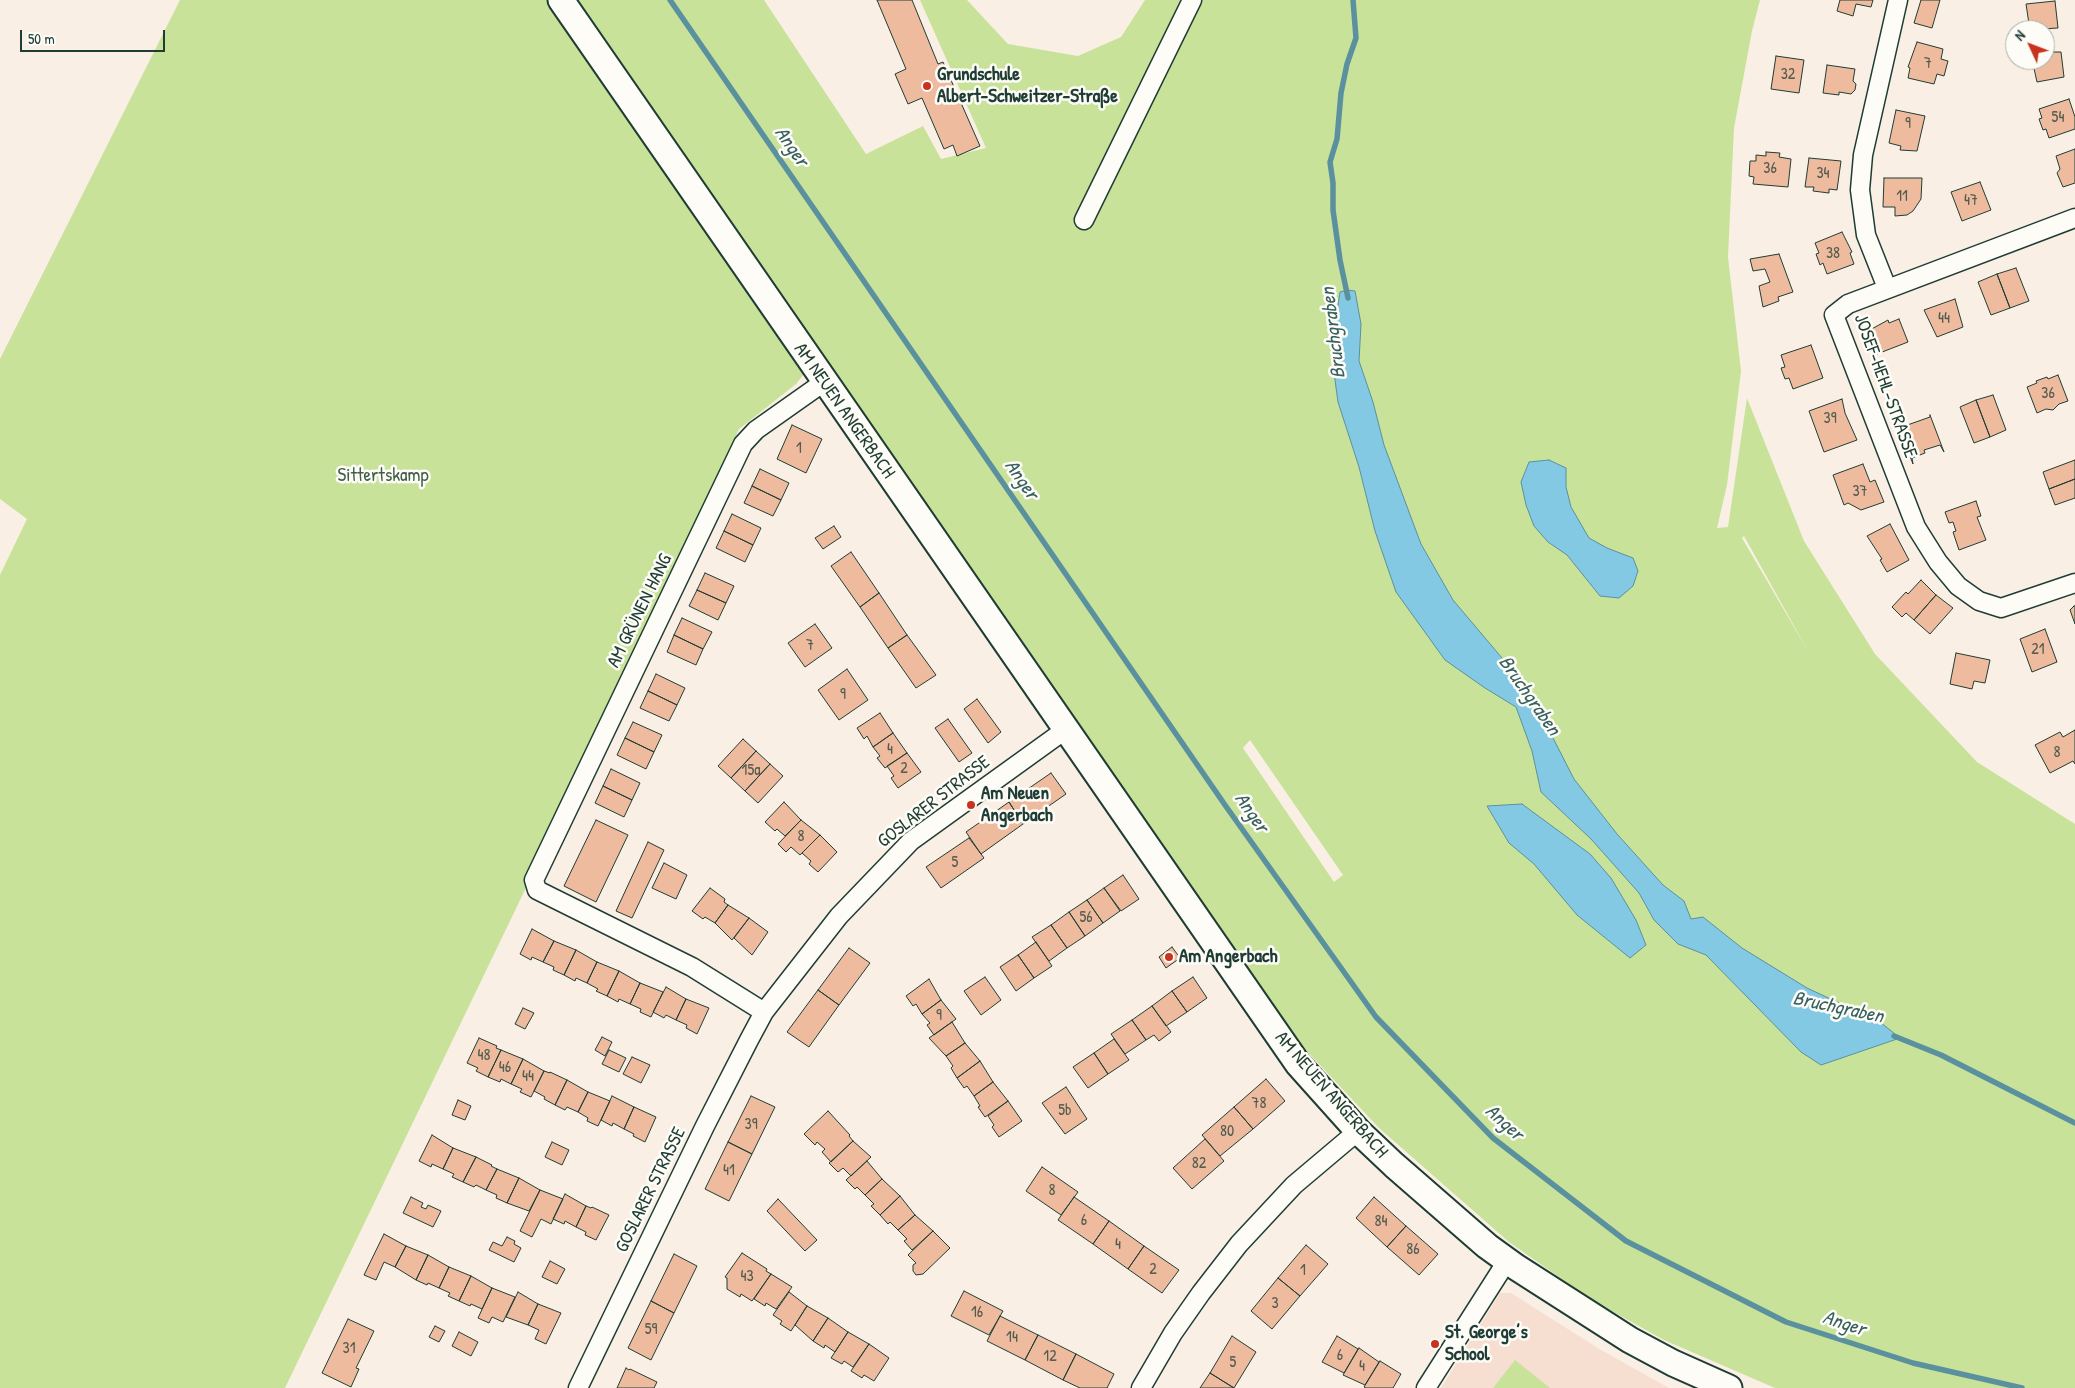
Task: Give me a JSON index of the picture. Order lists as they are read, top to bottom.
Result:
{
  "streets": {
    "street": [
      "JOSEF-HEHL-STRASSE",
      "AM NEUEN ANGERBACH",
      "AM GRÜNEN HANG",
      "GOSLARER STRASSE"
    ]
  },
  "crossings": [
    ["AM NEUEN ANGERBACH", "AM GRÜNEN HANG"],
    ["AM NEUEN ANGERBACH", "GOSLARER STRASSE"],
    ["AM GRÜNEN HANG", "GOSLARER STRASSE"]
  ],
  "water": ["Anger", "Bruchgraben"],
  "parks": ["Sittertskamp"],
  "places": [
    "Grundschule Albert-Schweitzer-Straße",
    "Am Neuen Angerbach",
    "Am Angerbach",
    "St. George’s School"
  ],
  "house_numbers": [
    "7",
    "32",
    "54",
    "9",
    "36",
    "34",
    "11",
    "47",
    "38",
    "44",
    "36",
    "39",
    "1",
    "37",
    "7",
    "21",
    "9",
    "4",
    "8",
    "2",
    "15a",
    "8",
    "5",
    "56",
    "9",
    "48",
    "46",
    "44",
    "78",
    "5b",
    "39",
    "80",
    "82",
    "41",
    "8",
    "6",
    "84",
    "4",
    "86",
    "2",
    "1",
    "43",
    "3",
    "16",
    "59",
    "14",
    "31",
    "6",
    "12",
    "5",
    "4"
  ],
  "scale_bar": "50 m",
  "north": "top left"
}
